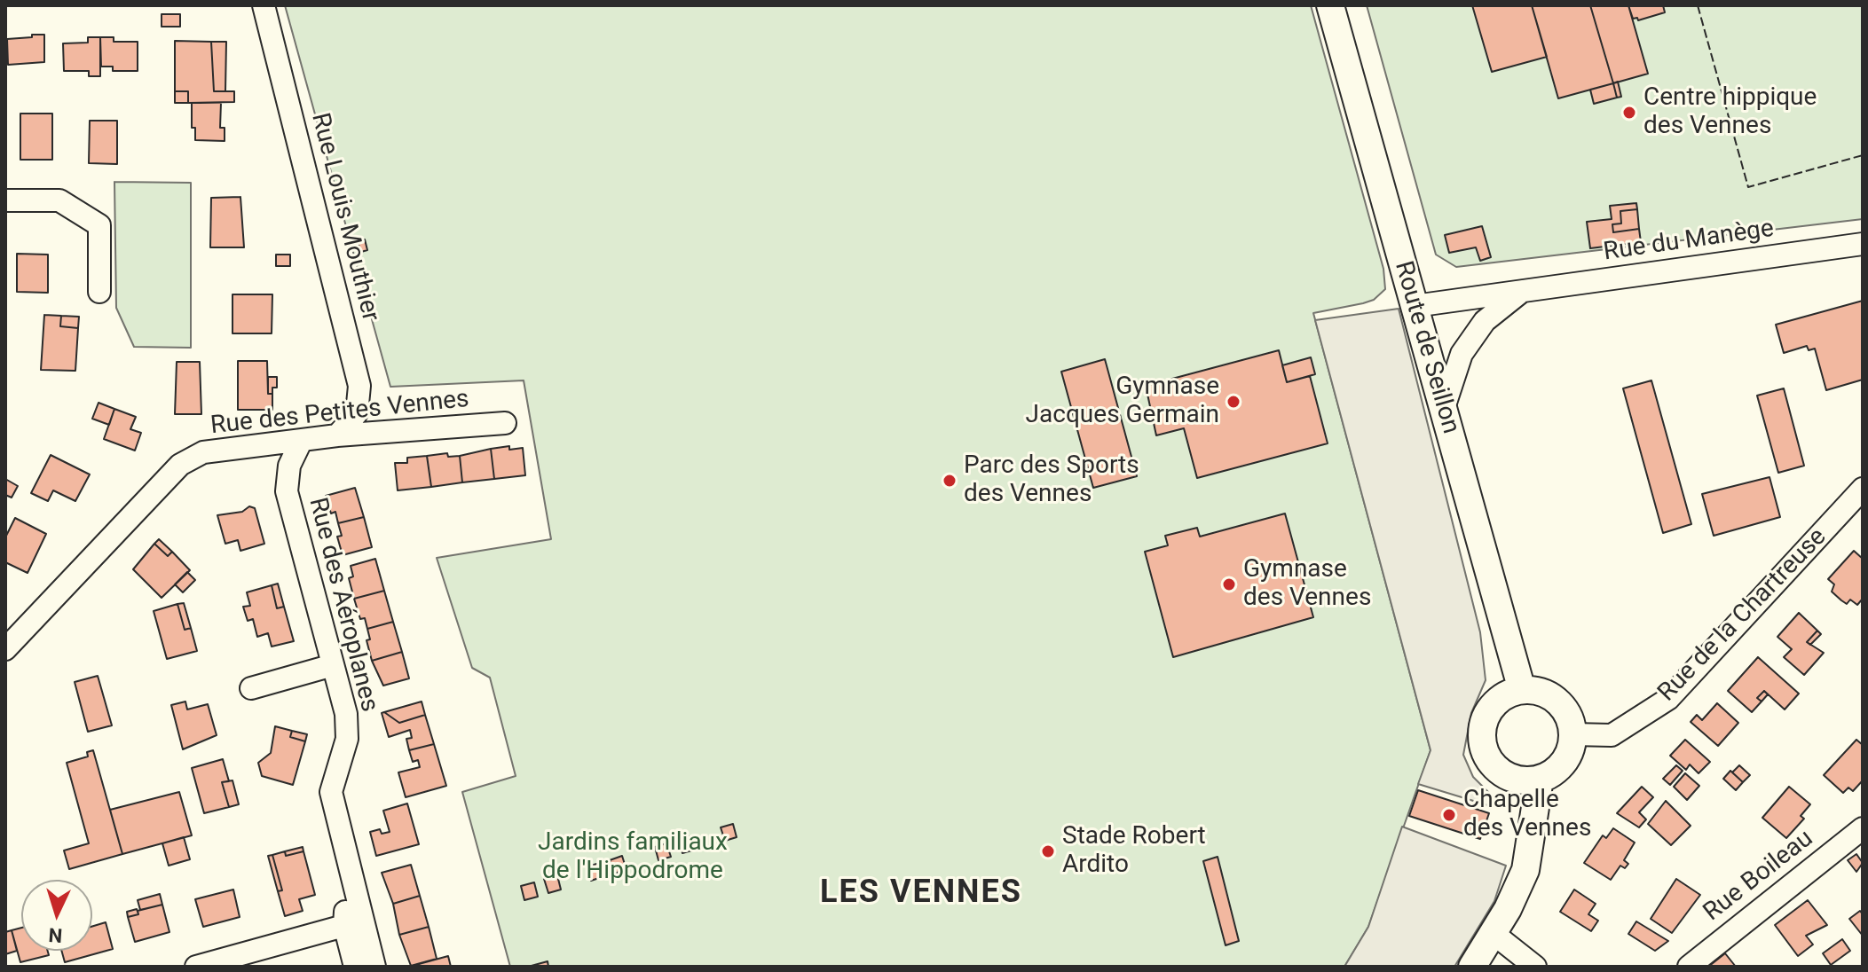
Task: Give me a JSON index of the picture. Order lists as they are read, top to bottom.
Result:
{
  "streets": {
    "street": [
      "Rue Louis Mouthier",
      "Rue du Manège",
      "Route de Seillon",
      "Rue des Petites Vennes",
      "Rue des Aéroplanes",
      "Rue de la Chartreuse",
      "Rue Boileau"
    ]
  },
  "crossings": [
    ["Rue Louis Mouthier", "Rue des Petites Vennes"],
    ["Rue du Manège", "Route de Seillon"],
    ["Route de Seillon", "Rue de la Chartreuse"],
    ["Rue des Petites Vennes", "Rue des Aéroplanes"]
  ],
  "districts": ["LES VENNES"],
  "parks": ["Jardins familiaux de l'Hippodrome"],
  "places": [
    "Centre hippique des Vennes",
    "Gymnase Jacques Germain",
    "Parc des Sports des Vennes",
    "Gymnase des Vennes",
    "Chapelle des Vennes",
    "Stade Robert Ardito"
  ],
  "north": "bottom"
}
